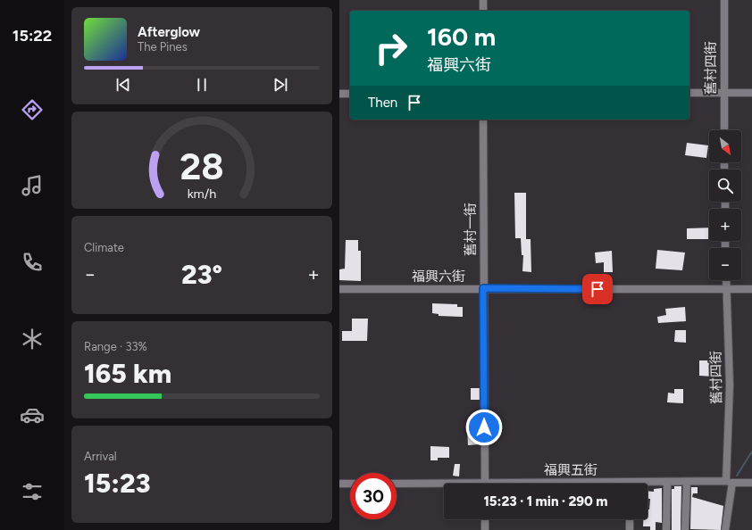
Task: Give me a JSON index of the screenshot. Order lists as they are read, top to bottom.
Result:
{
  "streets": {
    "street": [
      "舊村四街",
      "舊村一街",
      "福興六街",
      "福興五街"
    ]
  },
  "crossings": [
    ["舊村四街", "福興六街"],
    ["舊村四街", "福興五街"],
    ["舊村一街", "福興六街"]
  ],
  "north": "bottom right",
  "page": {
    "tabs": "15:22",
    "turn": ["160 m", "福興六街"],
    "song": ["Afterglow", "The Pines"],
    "then": "Then",
    "map_buttons": ["+", "−"],
    "tile": [
      "Climate",
      ["Range · 33%", "165 km"],
      ["Arrival", "15:23"]
    ],
    "heat": ["−", "23°", "+"],
    "limit": "30",
    "trip": "15:23 · 1 min · 290 m",
    "gauge": ["28", "km/h"]
  }
}
